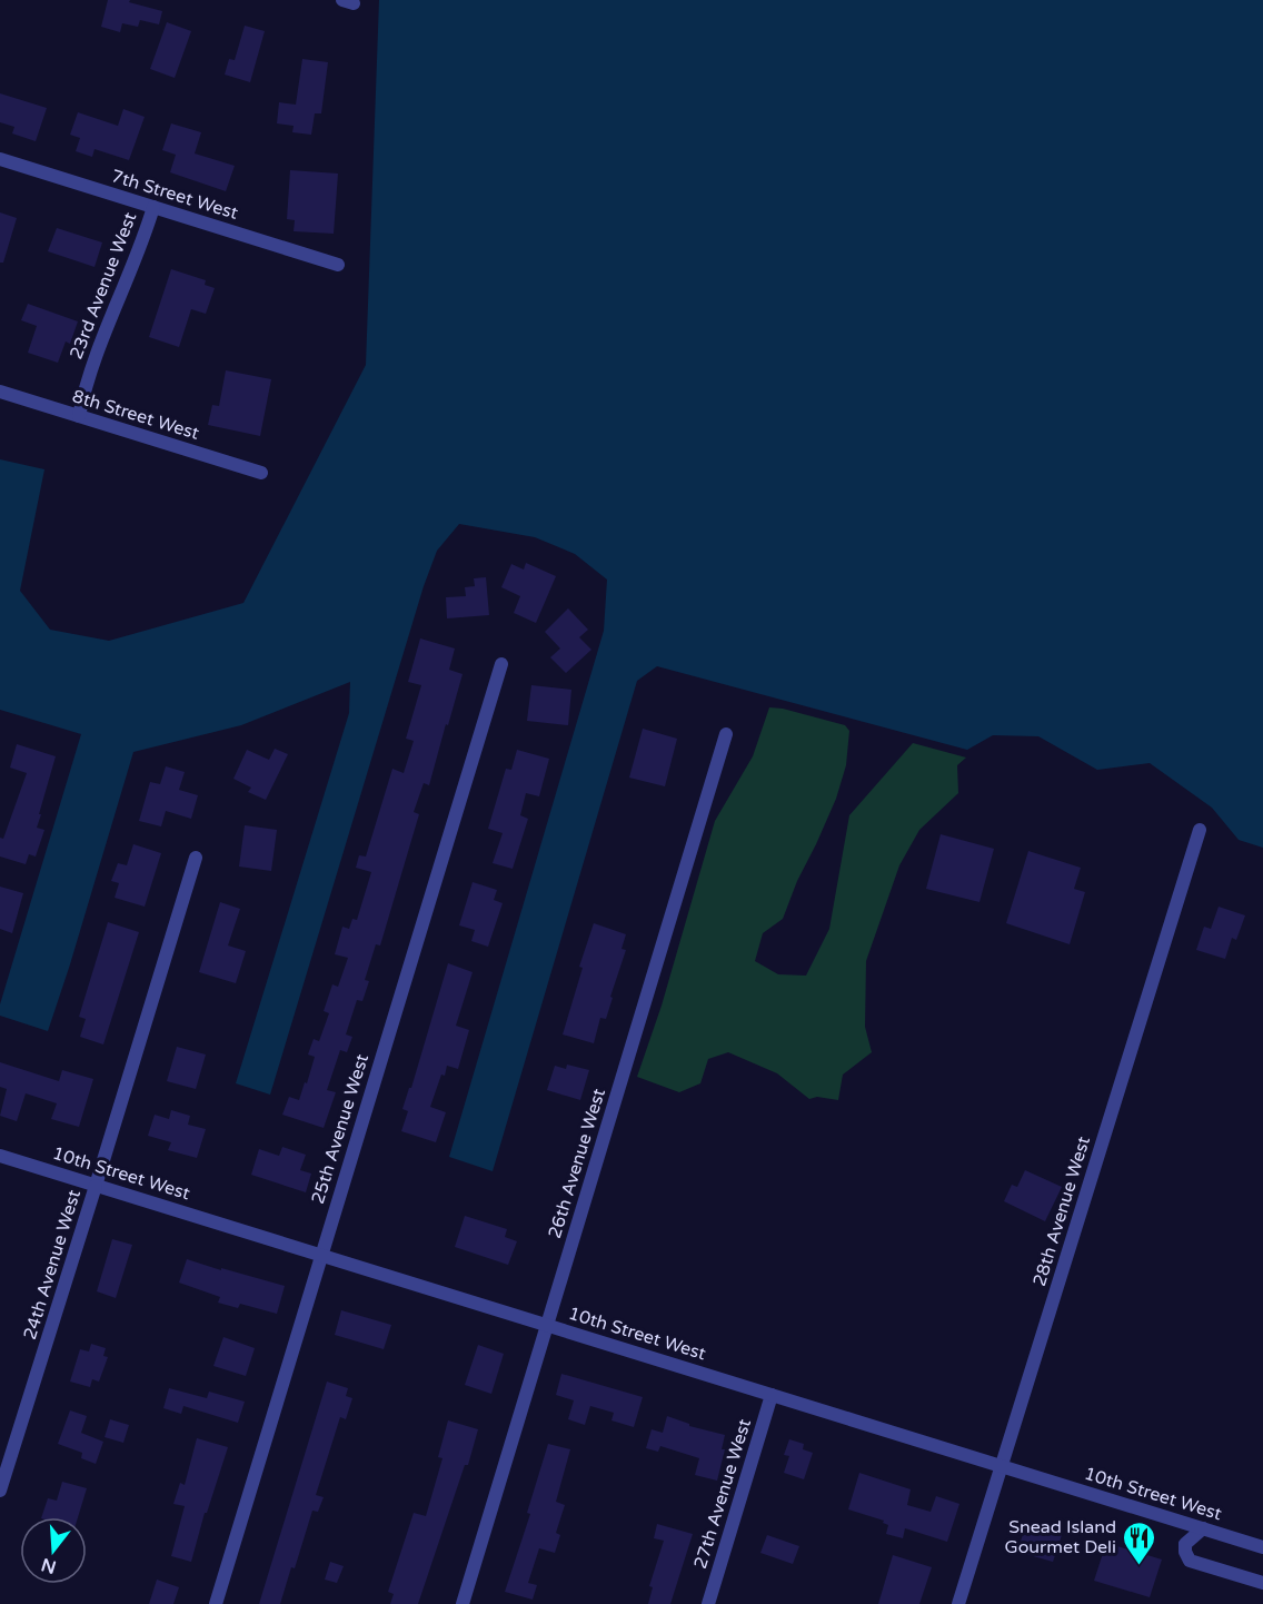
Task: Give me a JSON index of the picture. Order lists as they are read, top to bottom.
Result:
{
  "streets": {
    "street": [
      "7th Street West",
      "23rd Avenue West",
      "8th Street West",
      "25th Avenue West",
      "26th Avenue West",
      "10th Street West",
      "28th Avenue West",
      "24th Avenue West",
      "27th Avenue West"
    ]
  },
  "crossings": [
    ["7th Street West", "23rd Avenue West"],
    ["23rd Avenue West", "8th Street West"],
    ["25th Avenue West", "10th Street West"],
    ["26th Avenue West", "10th Street West"],
    ["10th Street West", "28th Avenue West"],
    ["10th Street West", "24th Avenue West"],
    ["10th Street West", "27th Avenue West"]
  ],
  "places": {
    "restaurant": ["Snead Island Gourmet Deli"]
  },
  "north": "bottom"
}
